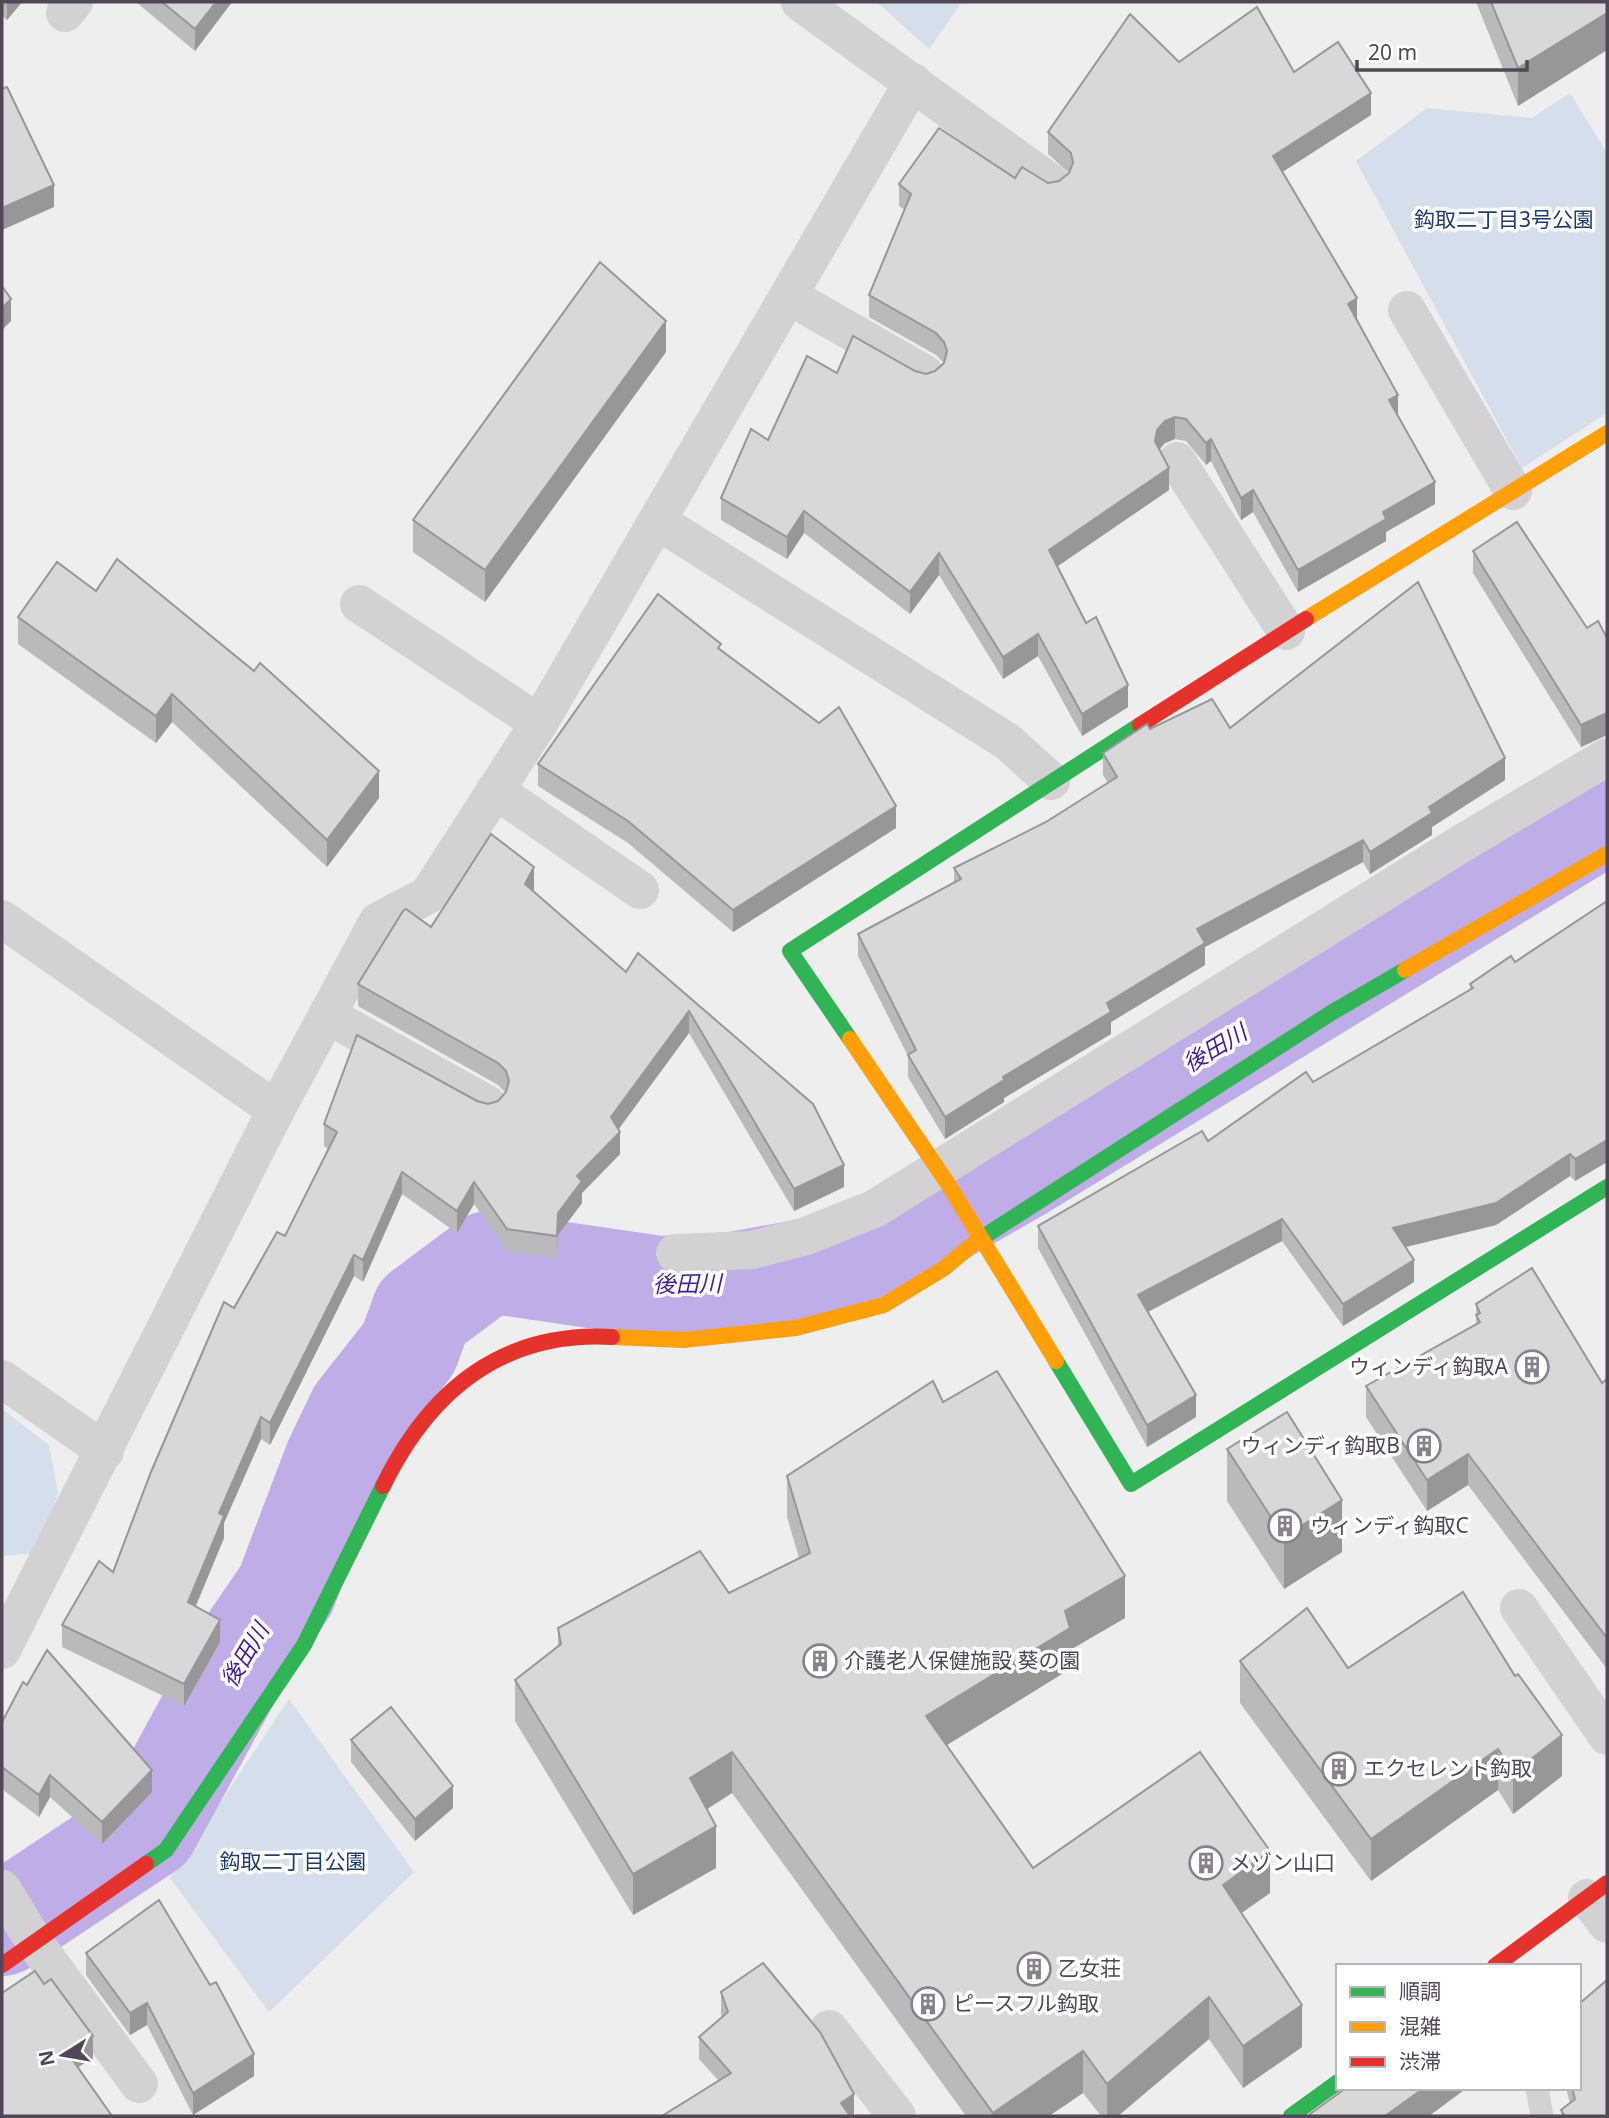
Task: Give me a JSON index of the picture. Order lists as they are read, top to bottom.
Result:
{
  "water": ["後田川"],
  "parks": ["鈎取二丁目3号公園", "鈎取二丁目公園"],
  "places": {
    "building": [
      "ウィンディ鈎取A",
      "ウィンディ鈎取B",
      "ウィンディ鈎取C",
      "介護老人保健施設 葵の園",
      "エクセレント鈎取",
      "メゾン山口",
      "乙女荘",
      "ピースフル鈎取"
    ]
  },
  "legend": ["順調", "混雑", "渋滞"],
  "scale_bar": "20 m",
  "north": "left"
}
